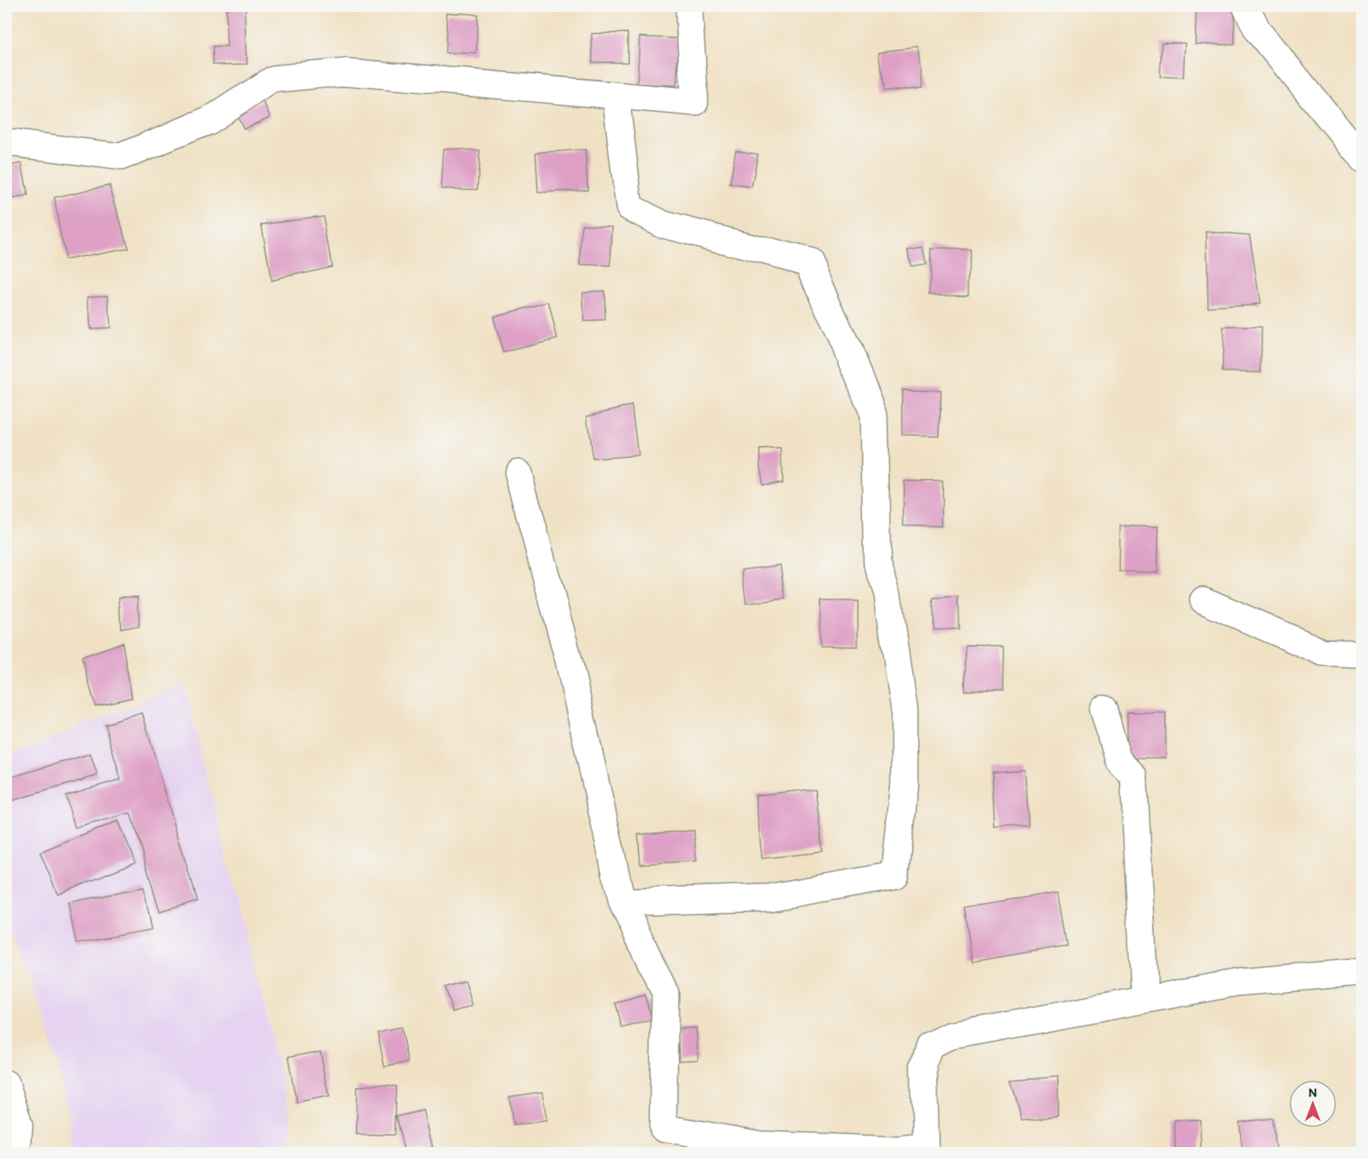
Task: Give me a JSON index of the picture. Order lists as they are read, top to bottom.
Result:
{
  "north": "top"
}
